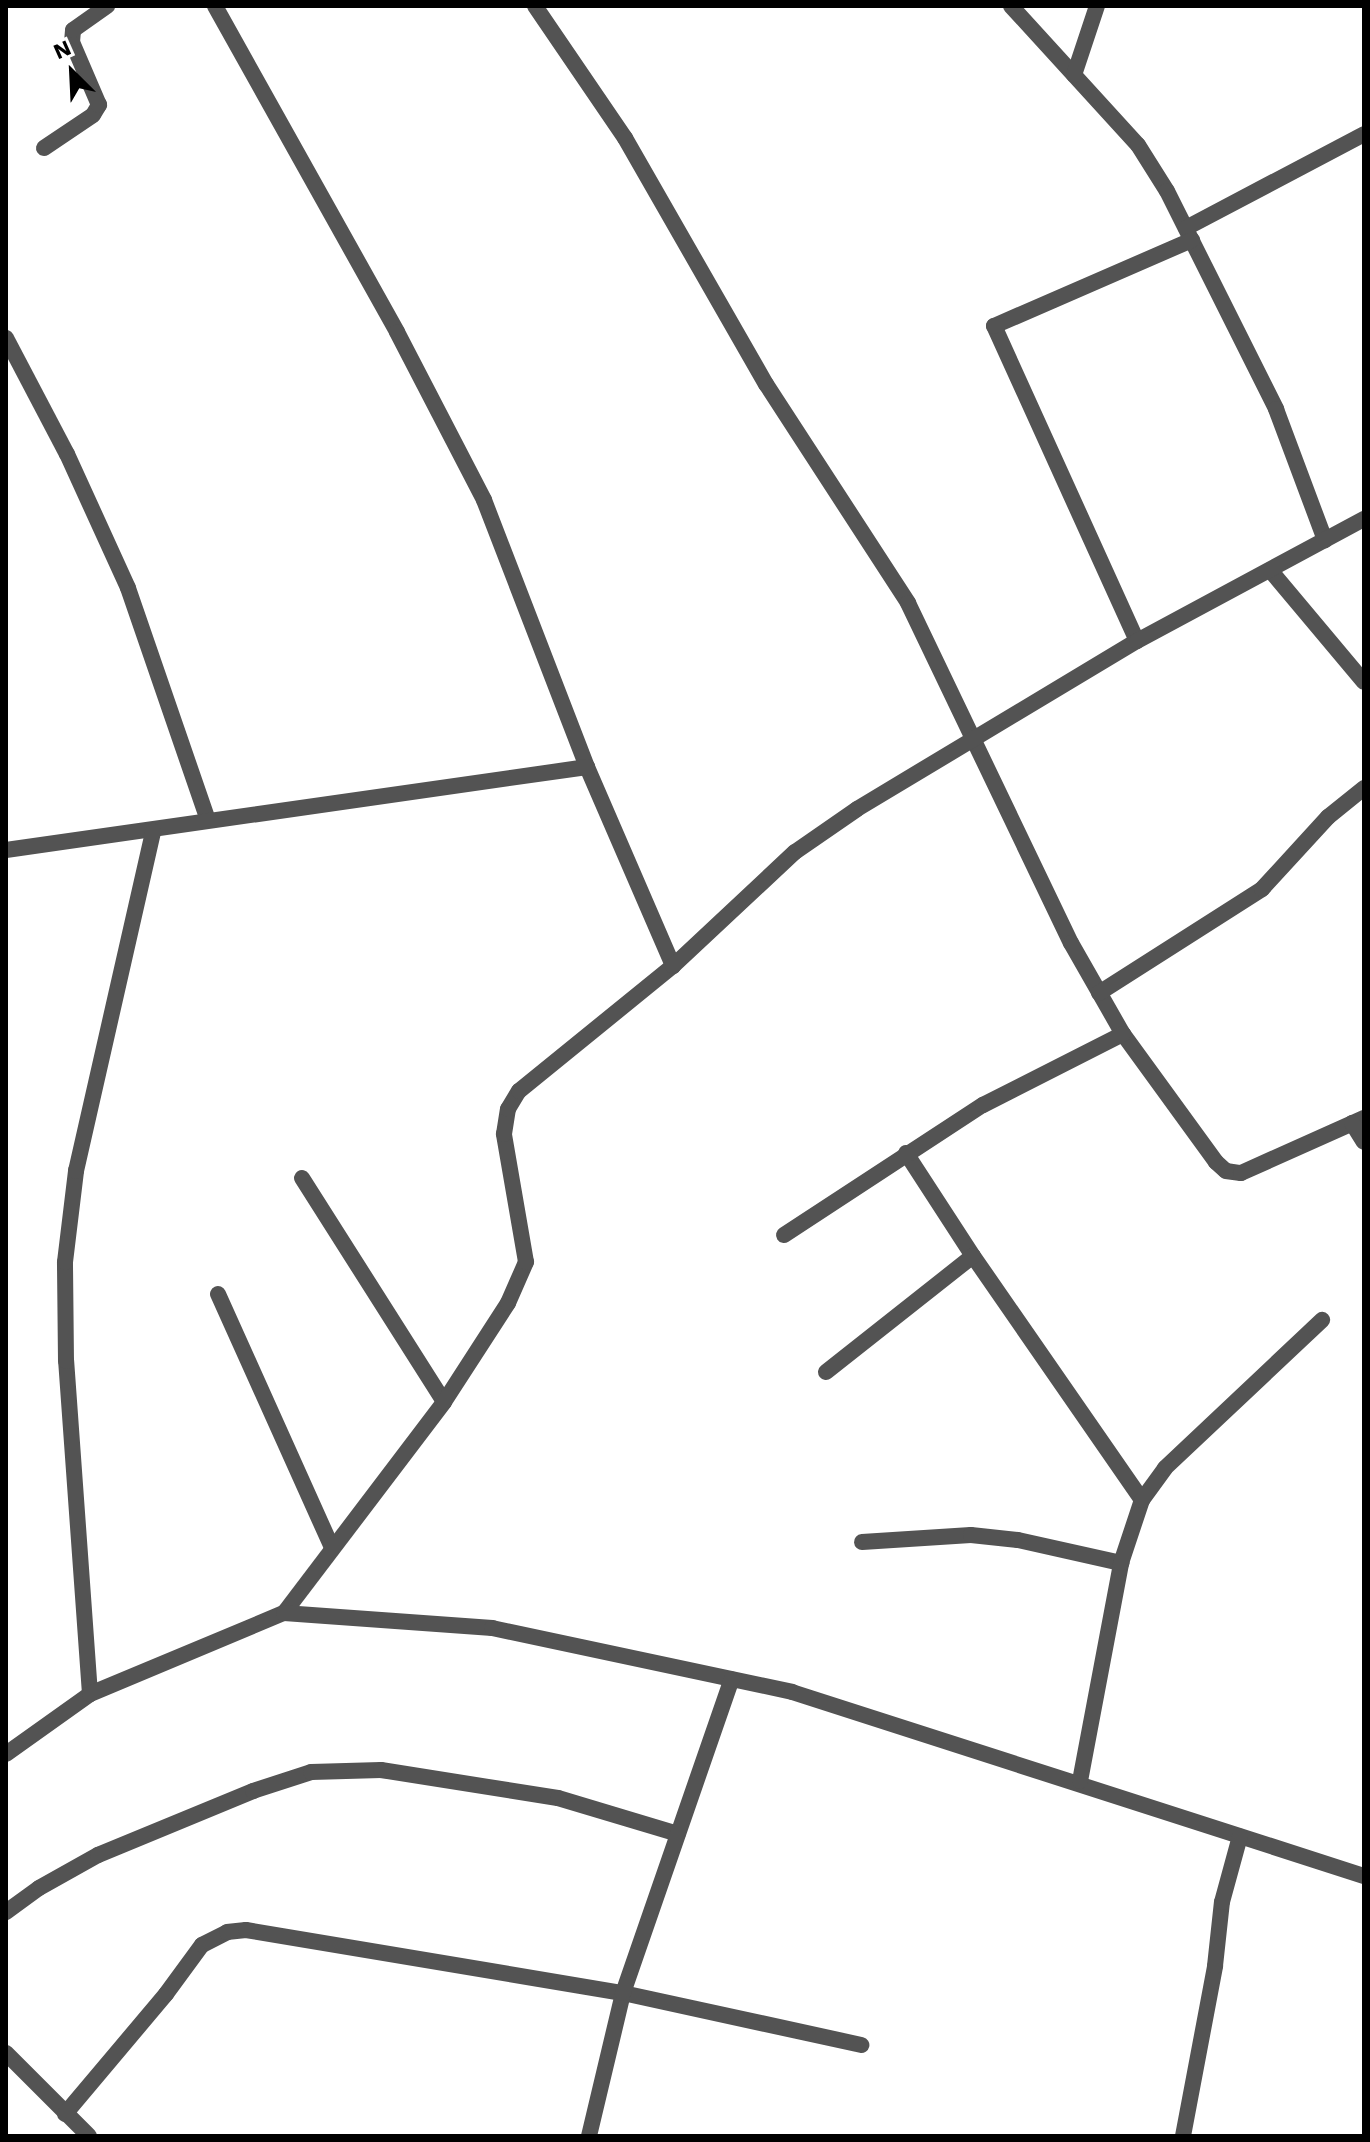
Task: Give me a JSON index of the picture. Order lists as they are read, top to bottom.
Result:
{
  "north": "top left"
}
